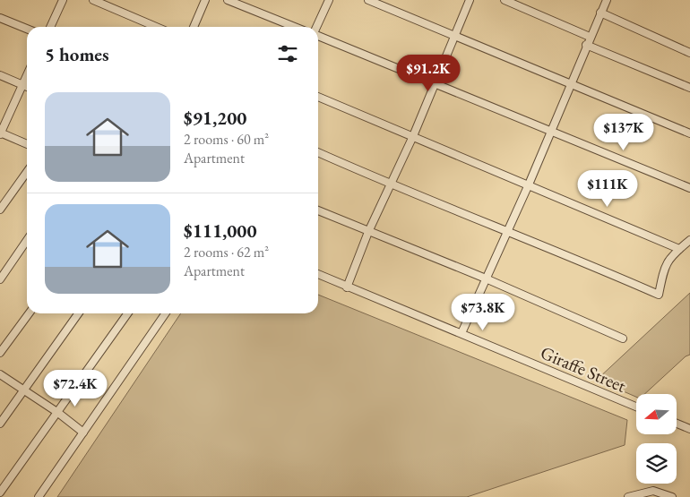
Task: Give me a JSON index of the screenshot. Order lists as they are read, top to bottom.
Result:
{
  "streets": {
    "street": ["Giraffe Street"]
  },
  "north": "left",
  "page": {
    "heading": "5 homes",
    "price": [
      "$91.2K",
      "$137K",
      "$111K",
      "$73.8K",
      "$72.4K"
    ],
    "list": [
      {
        "name": "$91,200",
        "note": "2 rooms · 60 m² · Apartment"
      },
      {
        "name": "$111,000",
        "note": "2 rooms · 62 m² · Apartment"
      }
    ]
  }
}
